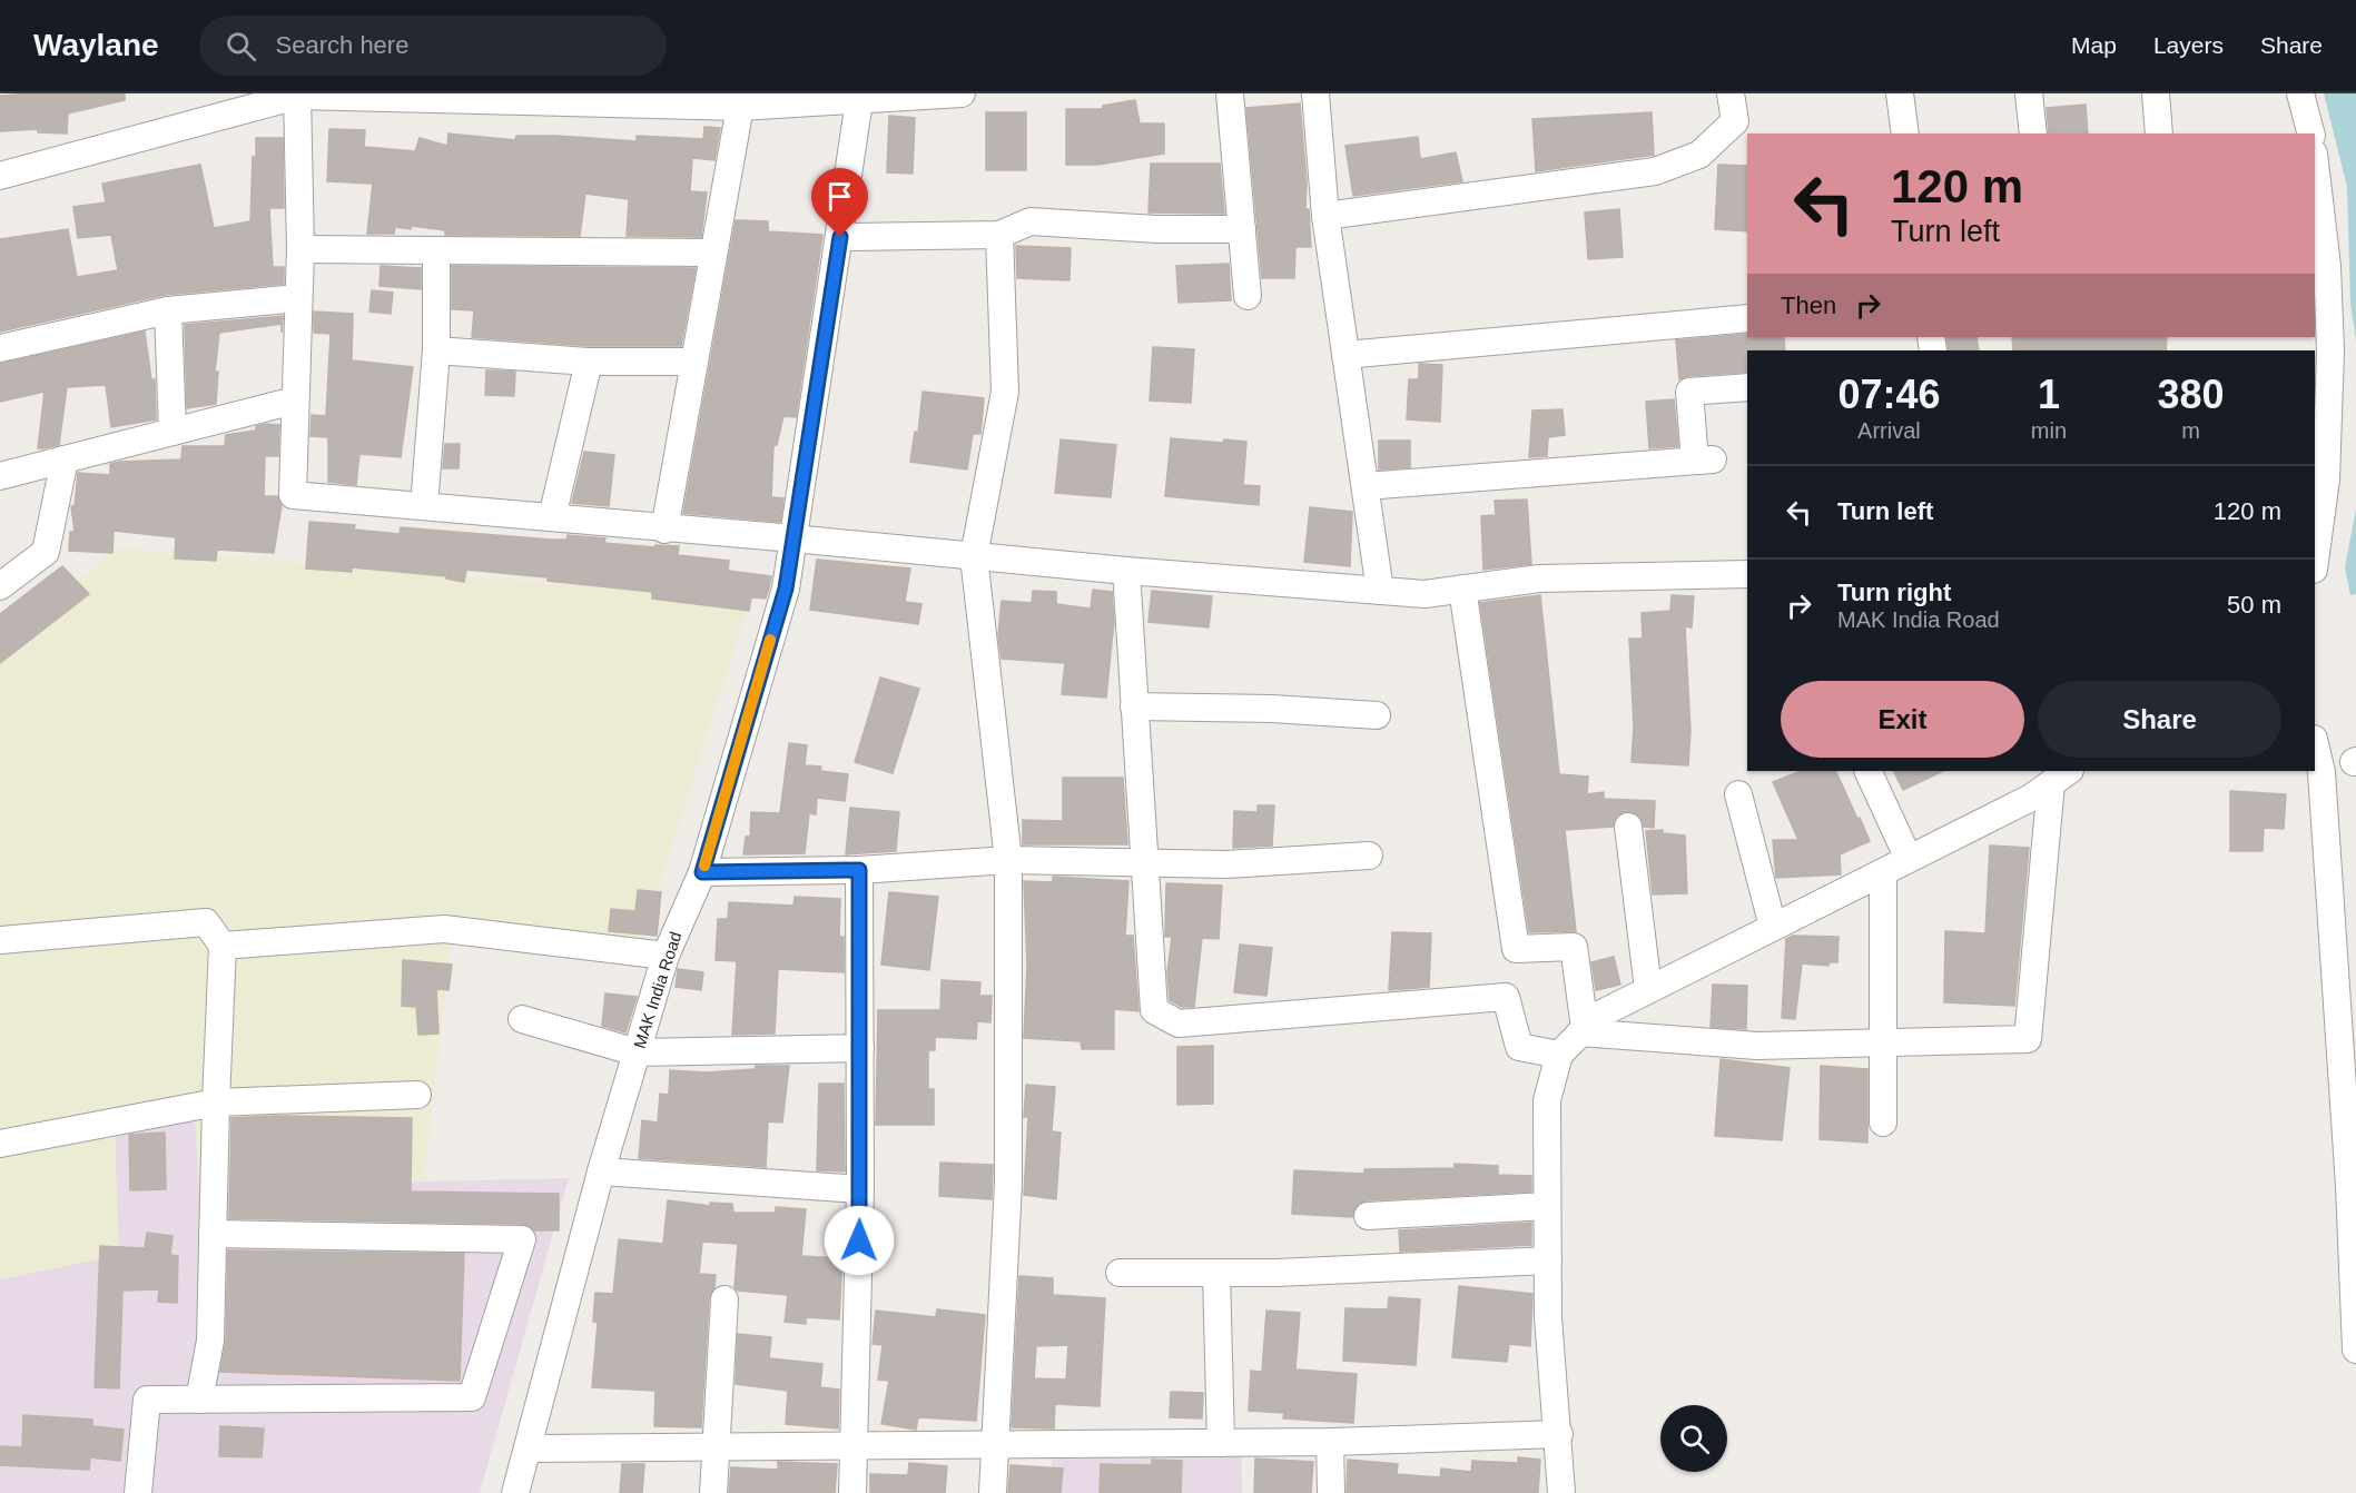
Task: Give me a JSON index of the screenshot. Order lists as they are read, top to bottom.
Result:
{
  "streets": {
    "street": ["MAK India Road"]
  },
  "page": {
    "header": "Waylane",
    "search": "Search here",
    "nav": ["Map", "Layers", "Share"],
    "turn": ["120 m", "Turn left"],
    "then": "Then",
    "eta": [
      "07:46",
      "Arrival",
      "1",
      "min",
      "380",
      "m"
    ],
    "list": [
      {
        "name": "Turn left",
        "value": "120 m"
      },
      {
        "name": "Turn right",
        "note": "MAK India Road",
        "value": "50 m"
      }
    ],
    "buttons": ["Exit", "Share"]
  }
}
